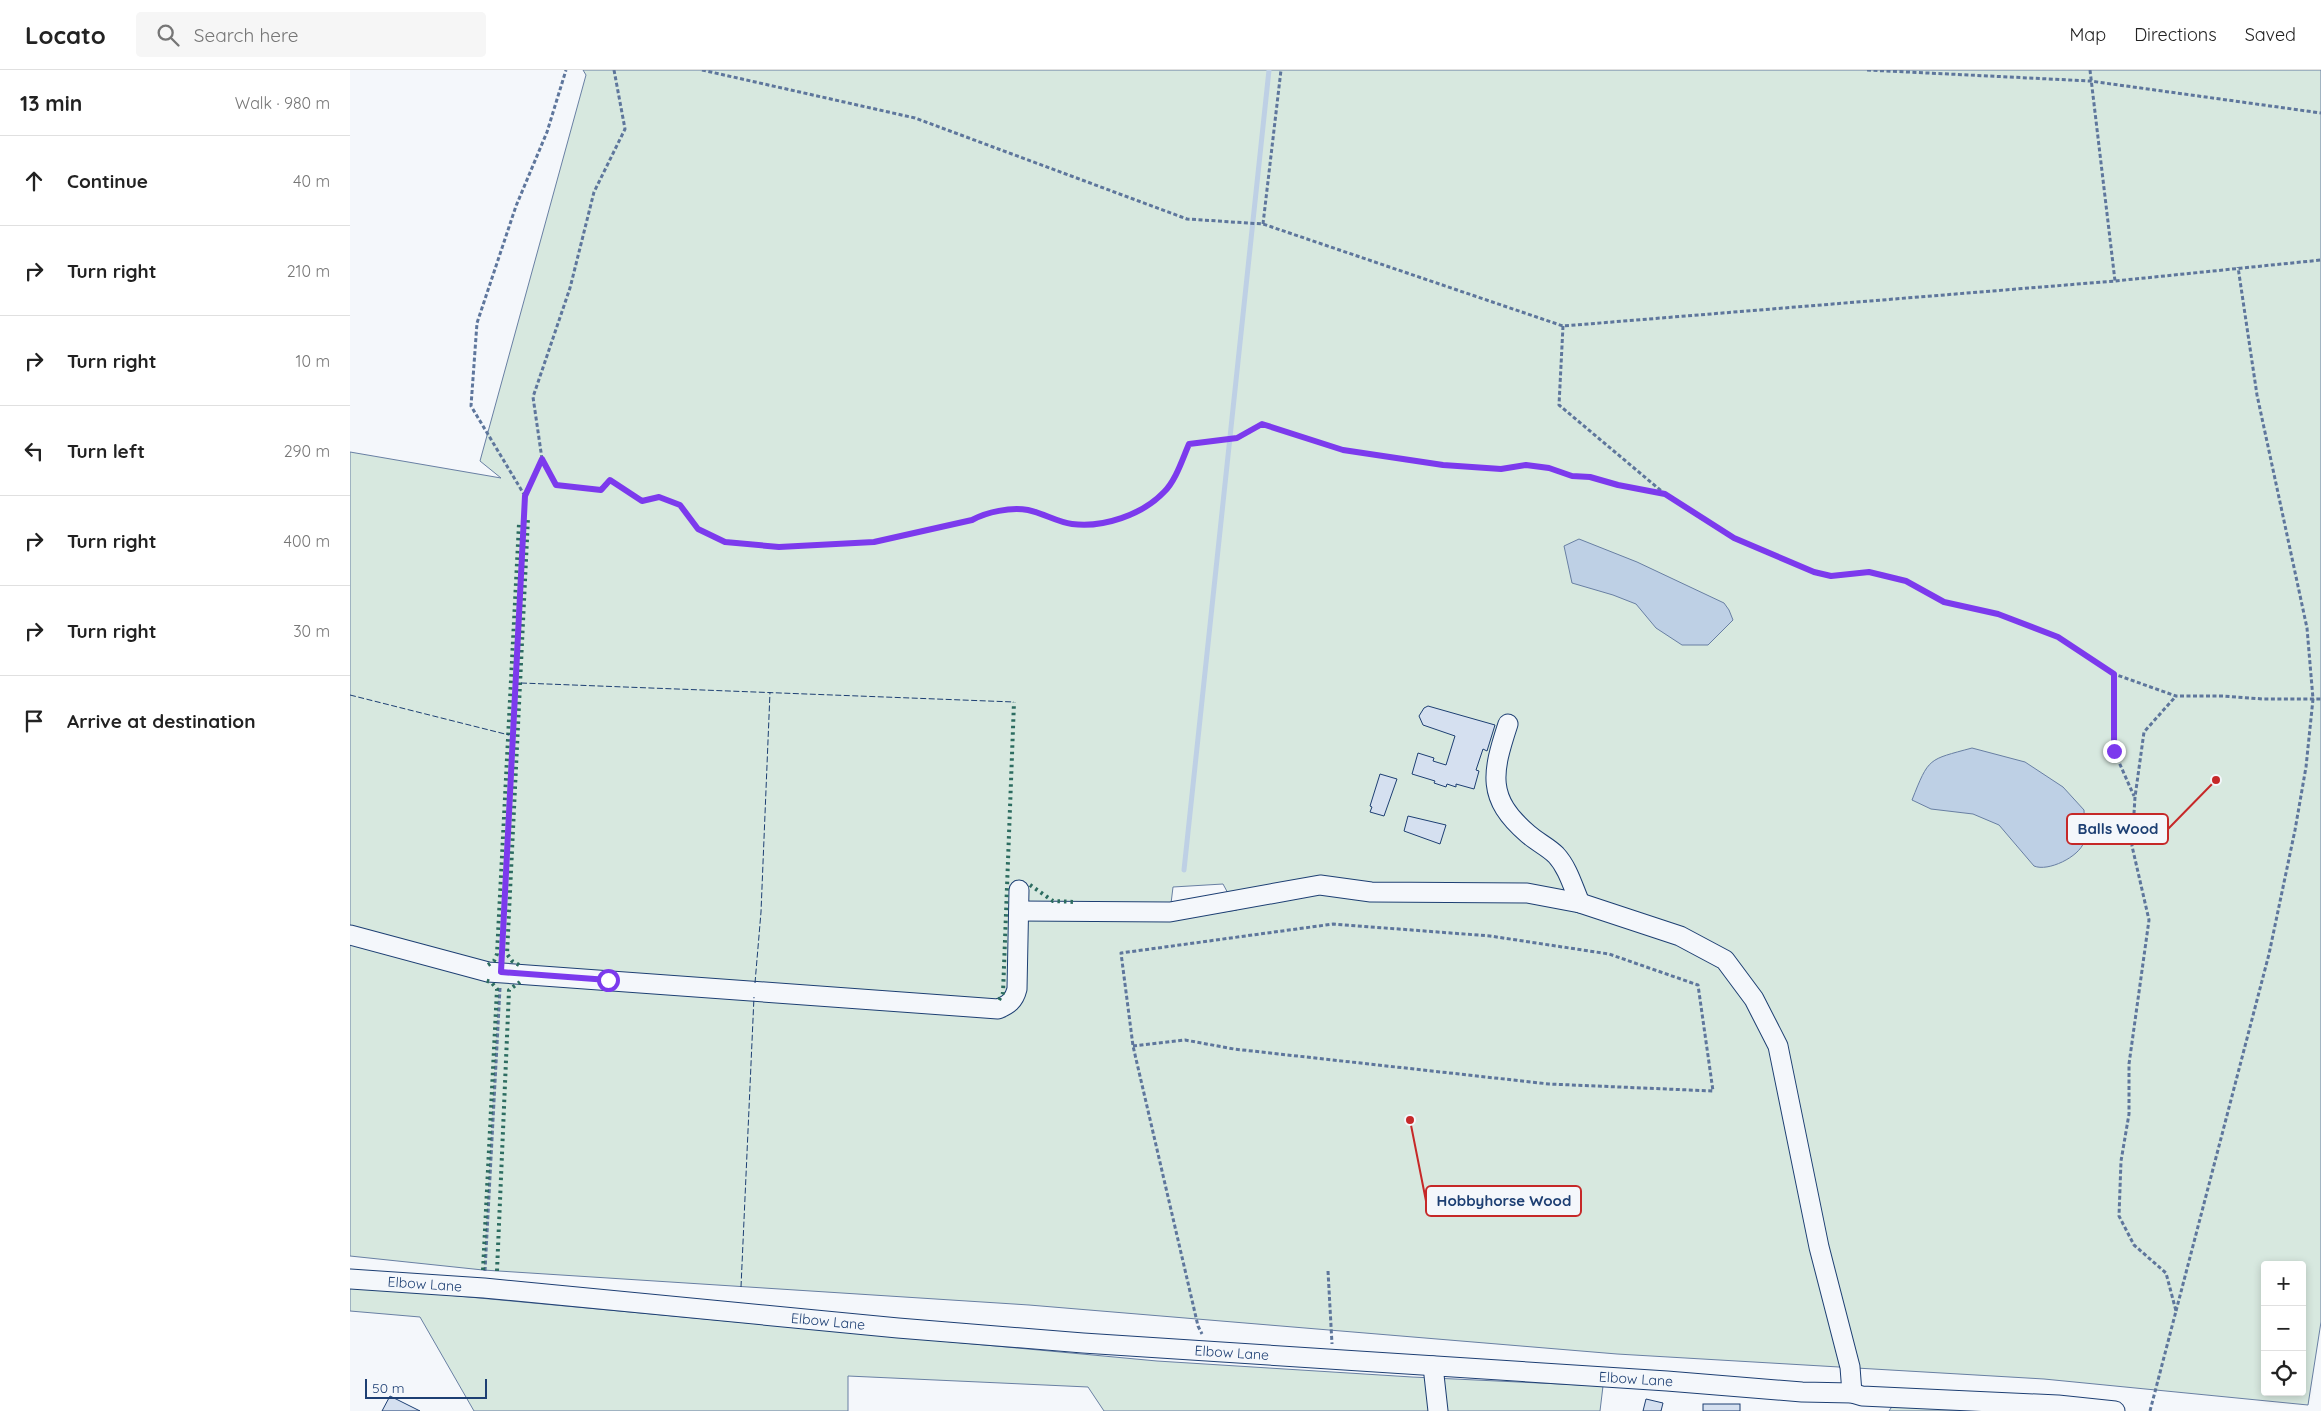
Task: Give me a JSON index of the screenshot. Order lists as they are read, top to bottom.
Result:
{
  "streets": {
    "lane": ["Elbow Lane"]
  },
  "places": ["Balls Wood", "Hobbyhorse Wood"],
  "scale_bar": "50 m",
  "page": {
    "header": "Locato",
    "search": "Search here",
    "nav": ["Map", "Directions", "Saved"],
    "heading": ["13 min", "Walk · 980 m"],
    "list": [
      ["Continue", "40 m"],
      ["Turn right", "210 m"],
      ["Turn right", "10 m"],
      ["Turn left", "290 m"],
      ["Turn right", "400 m"],
      ["Turn right", "30 m"],
      "Arrive at destination"
    ],
    "map_buttons": ["+", "−"],
    "scale": "50 m"
  }
}
